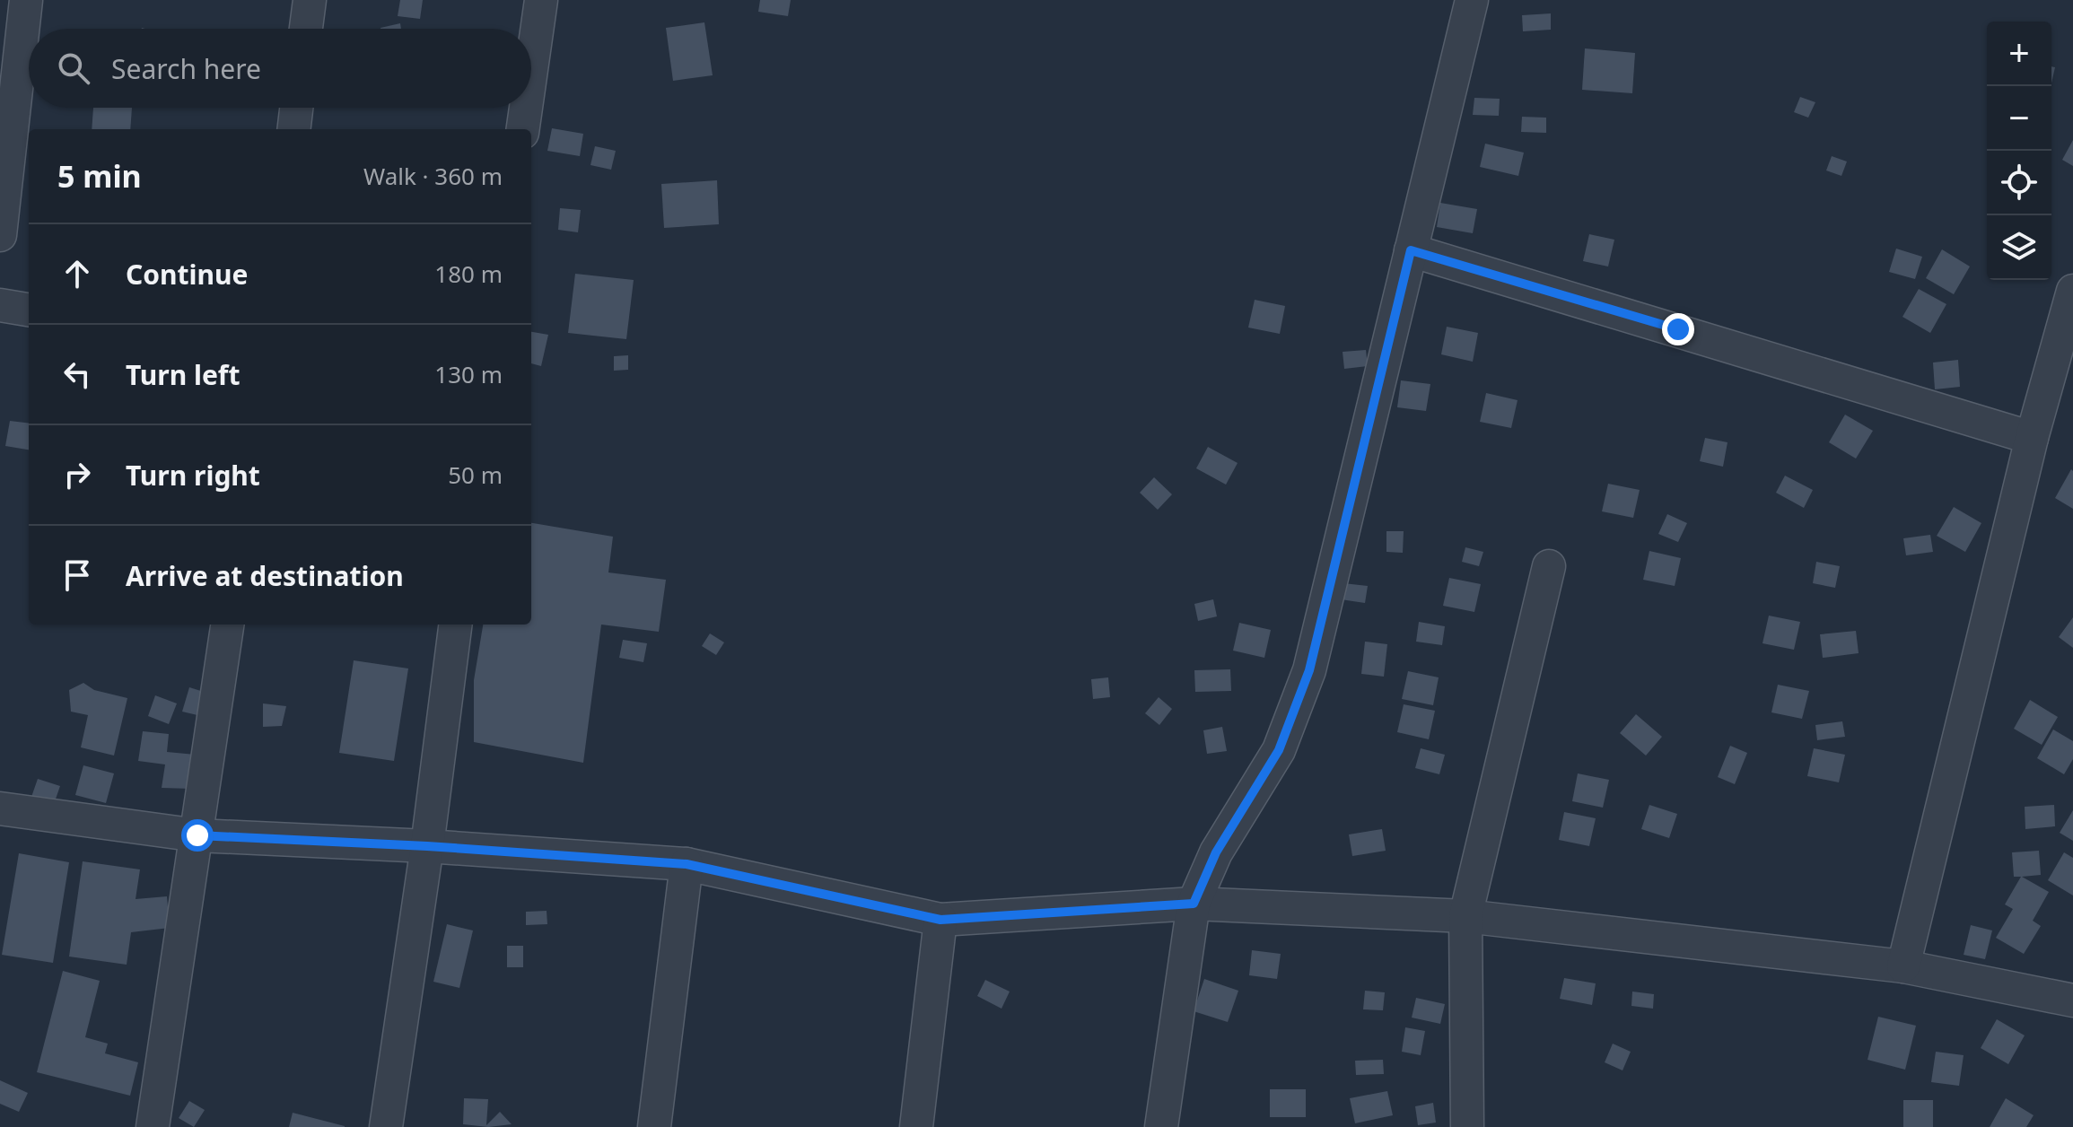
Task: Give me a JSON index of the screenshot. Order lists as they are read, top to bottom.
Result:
{
  "page": {
    "map_buttons": ["+", "−"],
    "search": "Search here",
    "heading": ["5 min", "Walk · 360 m"],
    "list": [
      ["Continue", "180 m"],
      ["Turn left", "130 m"],
      ["Turn right", "50 m"],
      "Arrive at destination"
    ]
  }
}
